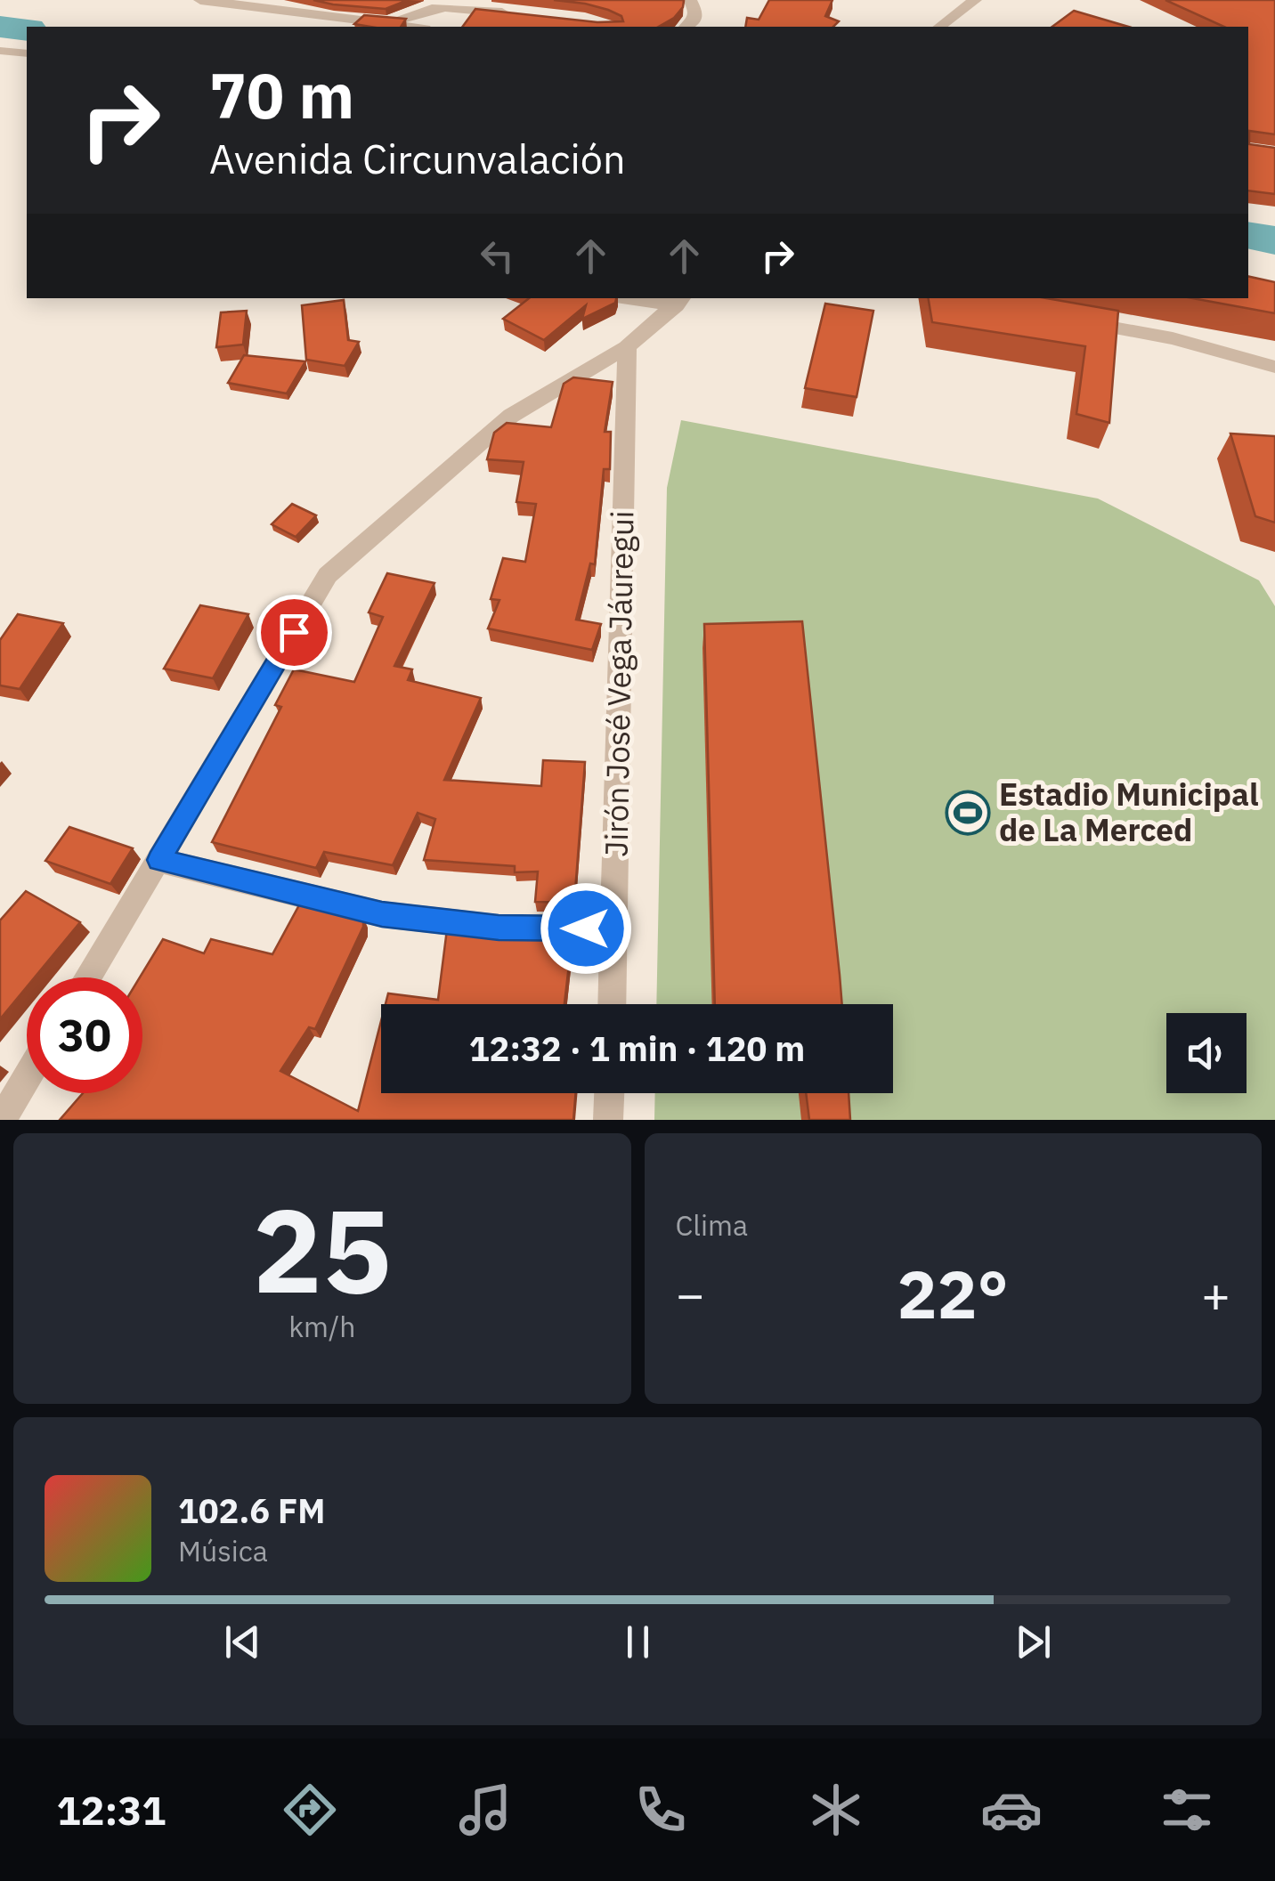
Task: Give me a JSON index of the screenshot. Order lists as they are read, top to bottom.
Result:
{
  "streets": {
    "street": ["Jirón José Vega Jáuregui"]
  },
  "places": {
    "sports": ["Estadio Municipal de La Merced"]
  },
  "page": {
    "turn": ["70 m", "Avenida Circunvalación"],
    "limit": "30",
    "trip": "12:32 · 1 min · 120 m",
    "tile": [
      ["25", "km/h"],
      "Clima"
    ],
    "heat": ["−", "22°", "+"],
    "song": ["102.6 FM", "Música"],
    "tabs": "12:31"
  }
}
